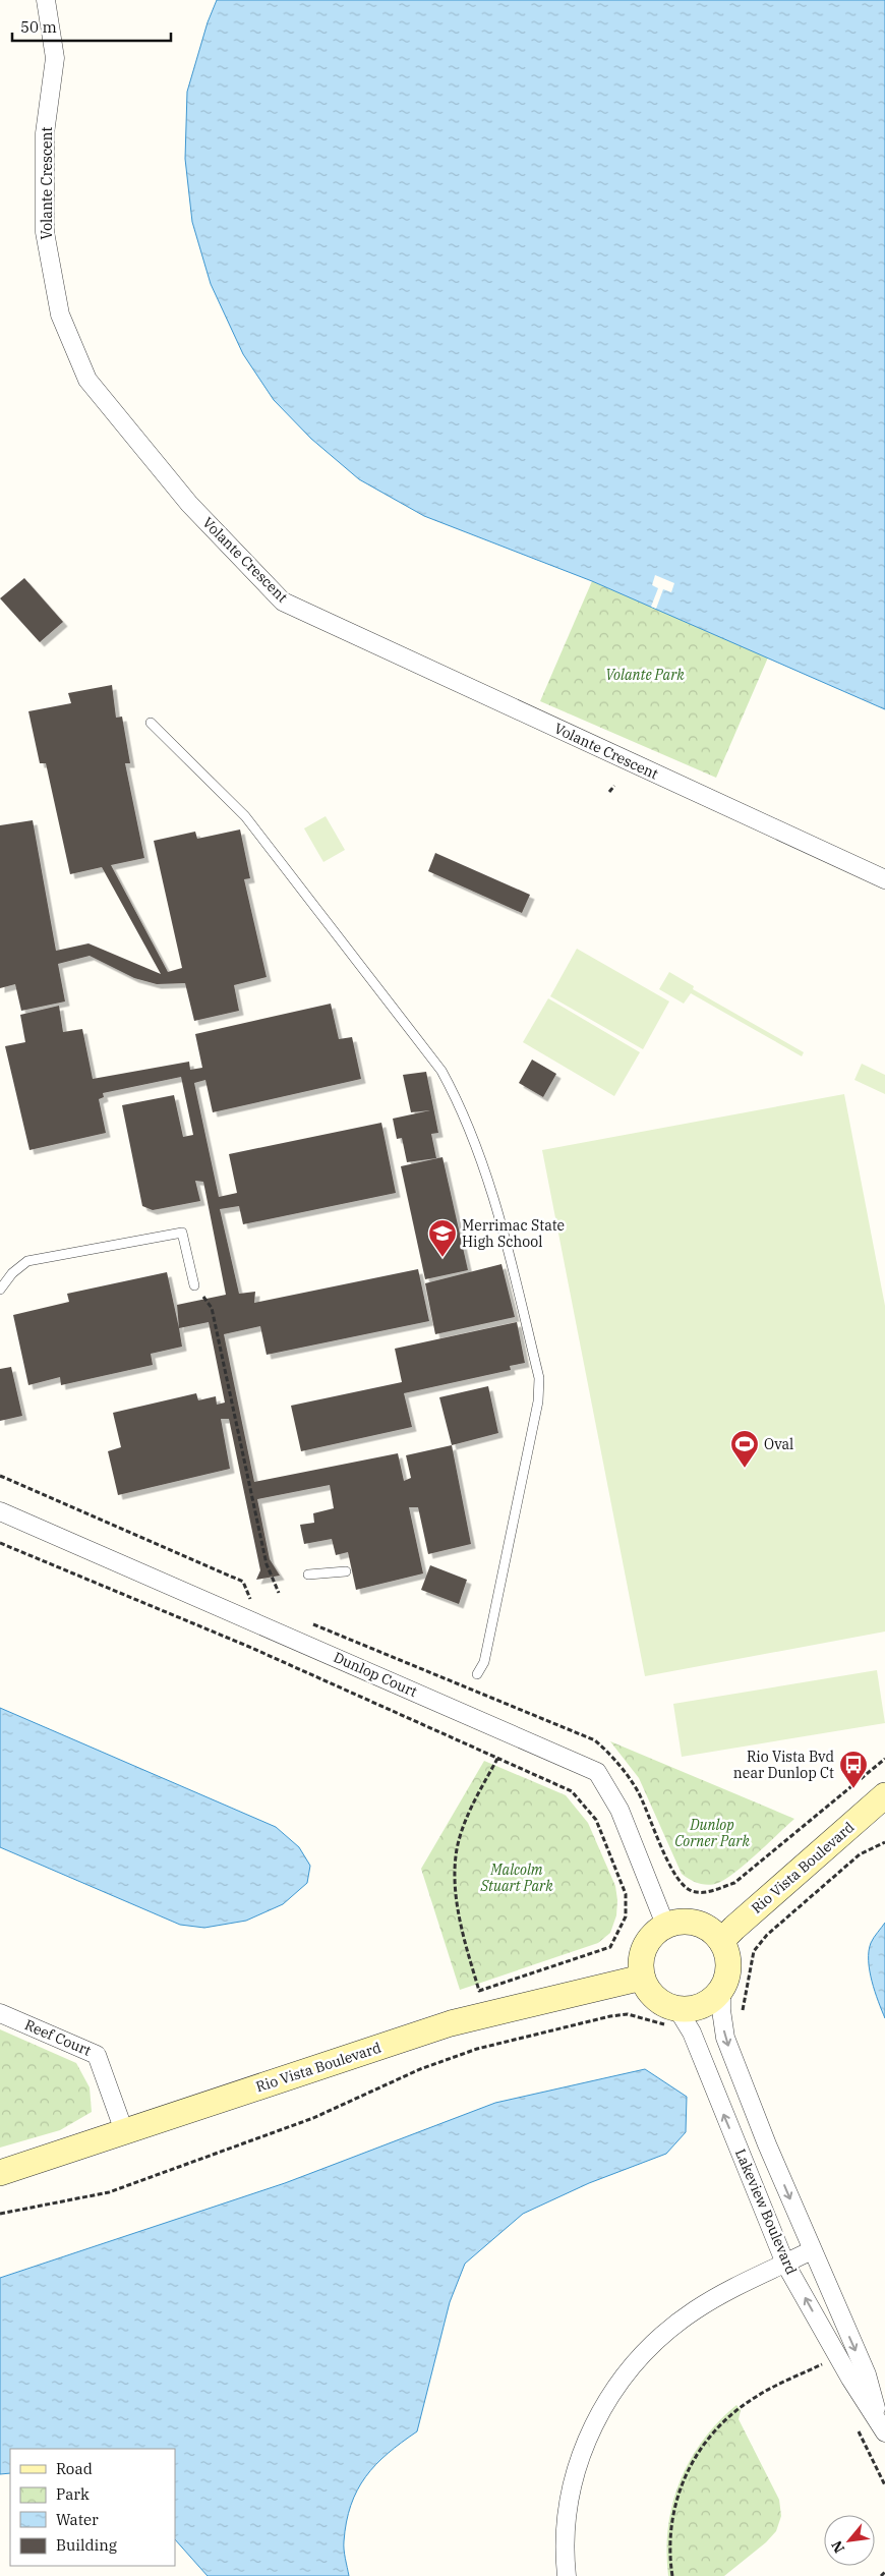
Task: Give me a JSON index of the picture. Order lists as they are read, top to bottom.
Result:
{
  "streets": {
    "street": [
      "Volante Crescent",
      "Dunlop Court",
      "Rio Vista Boulevard",
      "Reef Court",
      "Lakeview Boulevard"
    ]
  },
  "crossings": [
    ["Dunlop Court", "Rio Vista Boulevard"],
    ["Dunlop Court", "Lakeview Boulevard"],
    ["Rio Vista Boulevard", "Reef Court"],
    ["Rio Vista Boulevard", "Lakeview Boulevard"]
  ],
  "parks": ["Volante Park", "Dunlop Corner Park", "Malcolm Stuart Park"],
  "places": {
    "school or university": ["Merrimac State High School"],
    "sports": ["Oval"],
    "bus stop": ["Rio Vista Bvd near Dunlop Ct"]
  },
  "legend": [
    "Road",
    "Park",
    "Water",
    "Building"
  ],
  "scale_bar": "50 m",
  "north": "bottom left"
}
